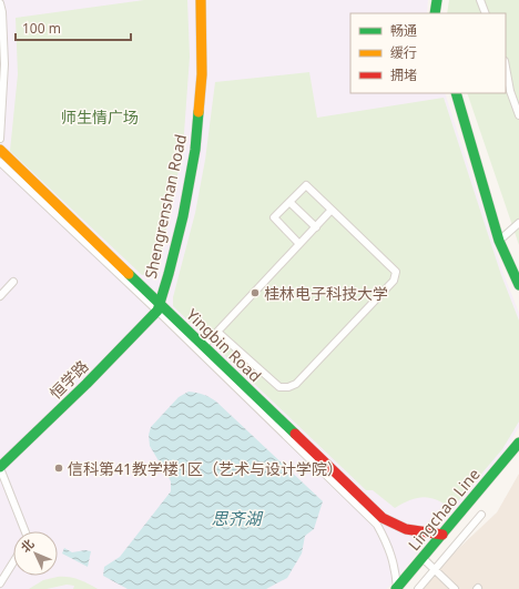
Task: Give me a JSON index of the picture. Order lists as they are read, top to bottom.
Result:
{
  "streets": {
    "street": [
      "Shengrenshan Road",
      "Yingbin Road",
      "恒学路",
      "Lingchao Line"
    ]
  },
  "crossings": [
    ["Shengrenshan Road", "Yingbin Road"],
    ["Shengrenshan Road", "恒学路"],
    ["Yingbin Road", "恒学路"],
    ["Yingbin Road", "Lingchao Line"]
  ],
  "water": ["思齐湖"],
  "parks": ["师生情广场"],
  "places": ["桂林电子科技大学", "信科第41教学楼1区（艺术与设计学院）"],
  "legend": ["畅通", "缓行", "拥堵"],
  "scale_bar": "100 m",
  "north": "top left"
}
